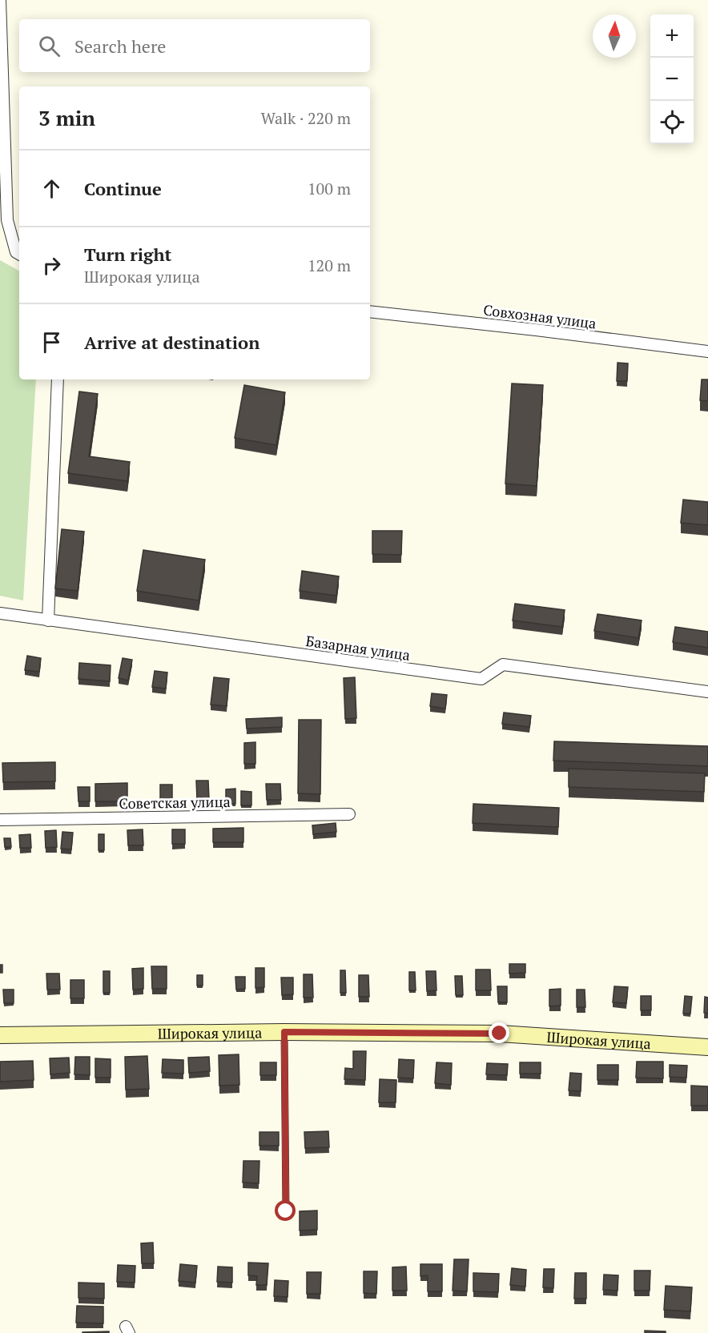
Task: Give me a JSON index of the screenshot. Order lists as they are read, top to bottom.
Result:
{
  "streets": {
    "street": [
      "Совхозная улица",
      "Базарная улица",
      "Советская улица",
      "Широкая улица"
    ]
  },
  "north": "top",
  "page": {
    "map_buttons": ["+", "−"],
    "search": "Search here",
    "heading": ["3 min", "Walk · 220 m"],
    "list": [
      ["Continue", "100 m"],
      ["Turn right", "Широкая улица", "120 m"],
      "Arrive at destination"
    ]
  }
}
